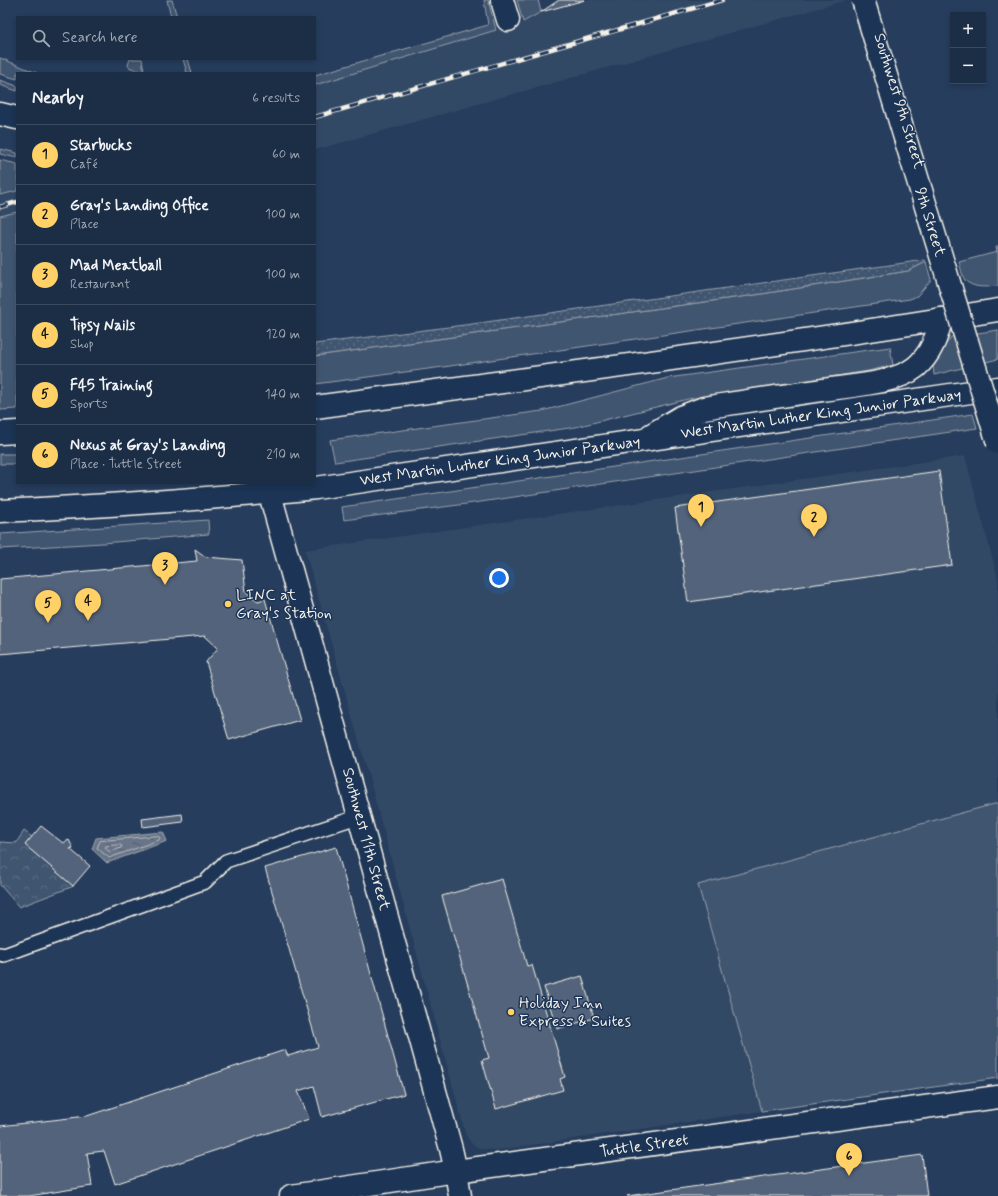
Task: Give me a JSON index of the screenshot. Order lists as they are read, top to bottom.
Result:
{
  "streets": {
    "main road": [
      "Southwest 9th Street",
      "9th Street",
      "West Martin Luther King Junior Parkway",
      "Southwest 11th Street",
      "Tuttle Street"
    ]
  },
  "crossings": [
    ["Southwest 9th Street", "West Martin Luther King Junior Parkway"],
    ["West Martin Luther King Junior Parkway", "Southwest 11th Street"],
    ["Southwest 11th Street", "Tuttle Street"]
  ],
  "places": ["LINC at Gray's Station", "Holiday Inn Express & Suites"],
  "page": {
    "map_buttons": ["+", "−"],
    "search": "Search here",
    "heading": ["Nearby", "6 results"],
    "list": [
      {
        "mark": "1",
        "name": "Starbucks",
        "note": "Café",
        "value": "60 m"
      },
      {
        "mark": "2",
        "name": "Gray's Landing Office",
        "note": "Place",
        "value": "100 m"
      },
      {
        "mark": "3",
        "name": "Mad Meatball",
        "note": "Restaurant",
        "value": "100 m"
      },
      {
        "mark": "4",
        "name": "Tipsy Nails",
        "note": "Shop",
        "value": "120 m"
      },
      {
        "mark": "5",
        "name": "F45 Training",
        "note": "Sports",
        "value": "140 m"
      },
      {
        "mark": "6",
        "name": "Nexus at Gray's Landing",
        "note": "Place · Tuttle Street",
        "value": "210 m"
      }
    ],
    "pins": [
      "1",
      "2",
      "3",
      "4",
      "5",
      "6"
    ]
  }
}
